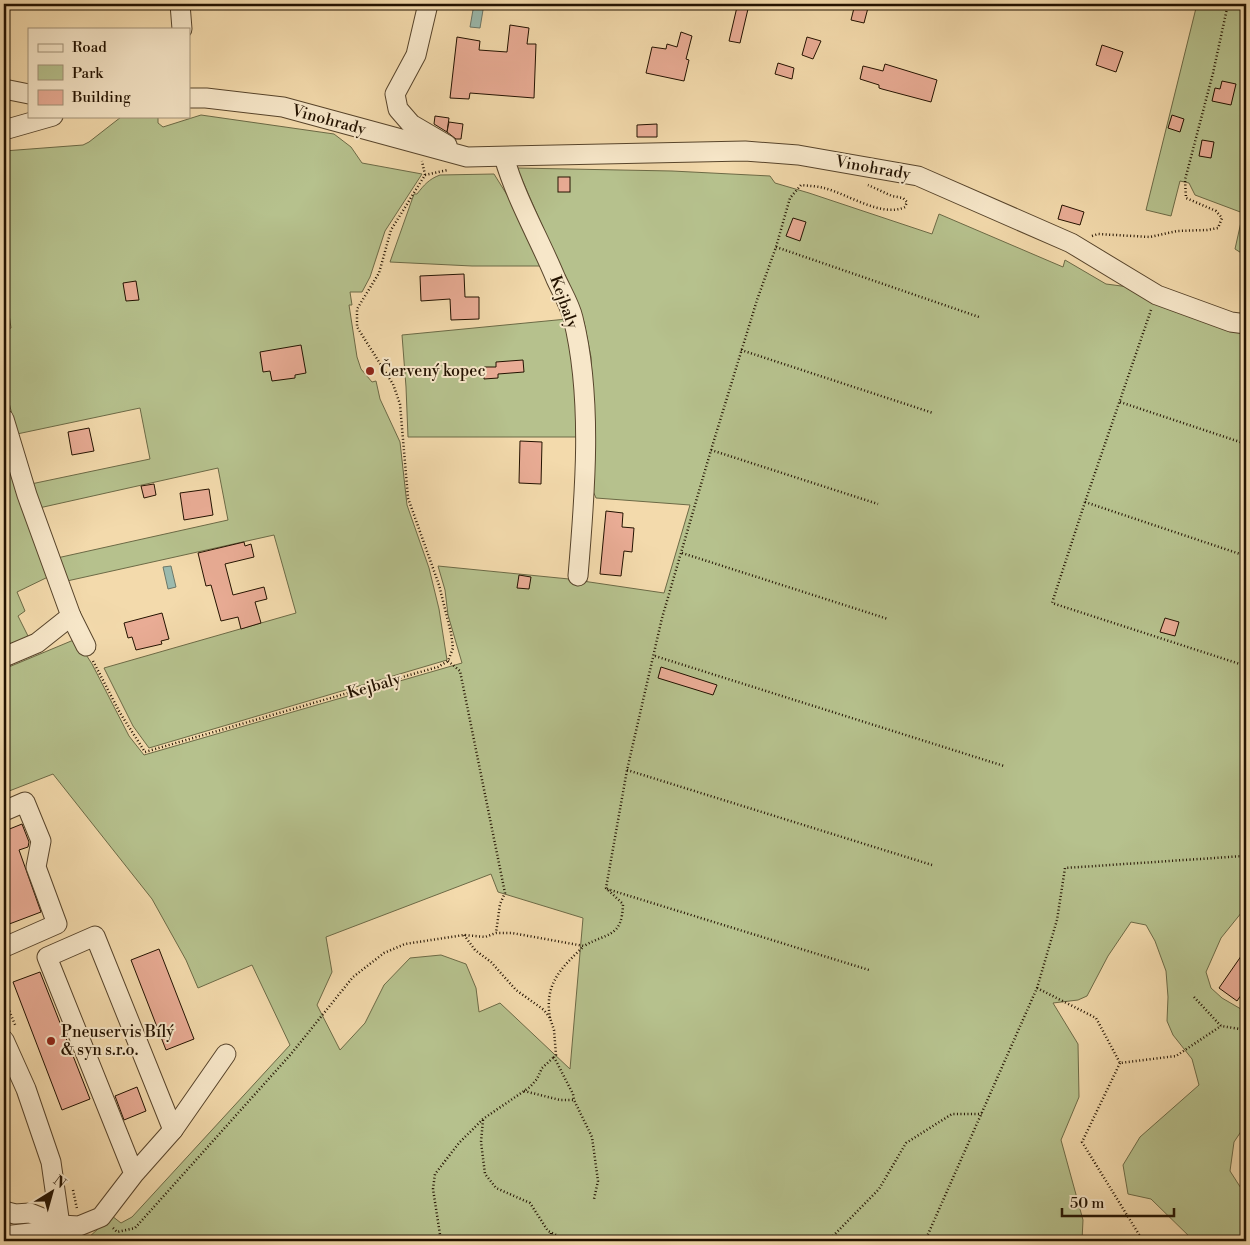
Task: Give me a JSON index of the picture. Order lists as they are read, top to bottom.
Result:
{
  "streets": {
    "street": ["Vinohrady", "Kejbaly"]
  },
  "crossings": [
    ["Vinohrady", "Kejbaly"]
  ],
  "places": ["Červený kopec", "Pneuservis Bílý & syn s.r.o."],
  "legend": ["Road", "Park", "Building"],
  "scale_bar": "50 m",
  "north": "top right"
}
